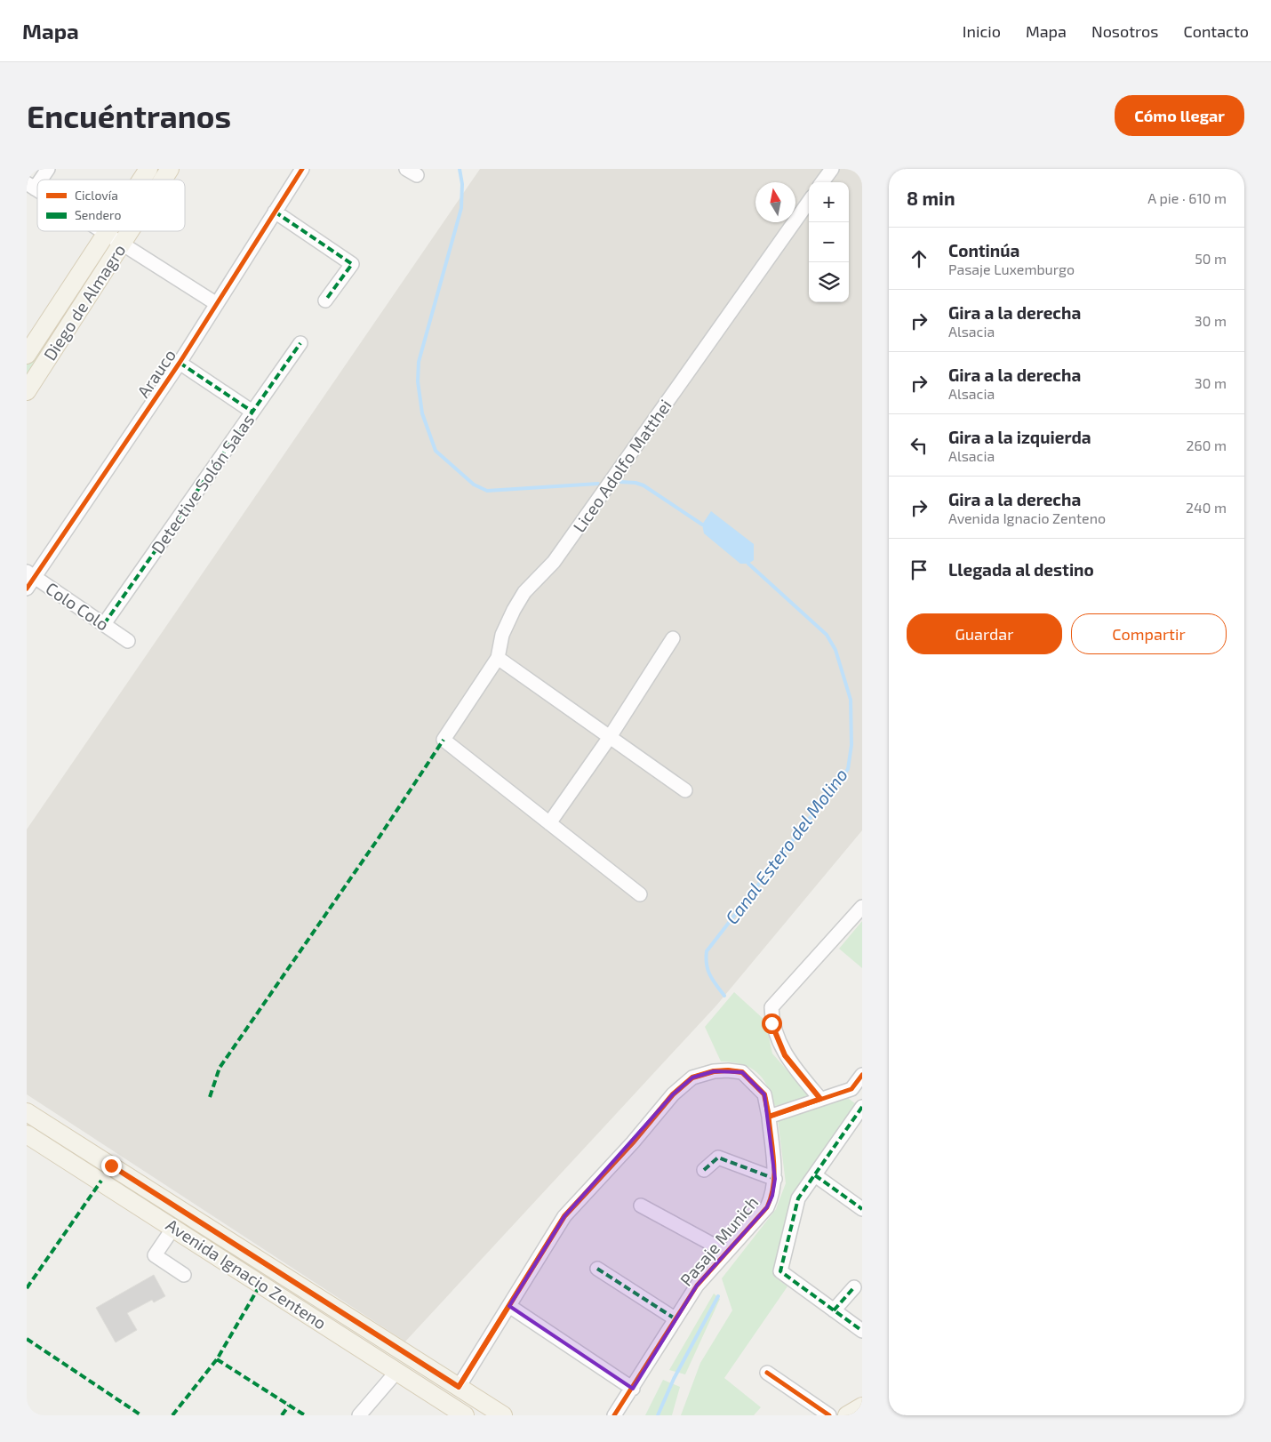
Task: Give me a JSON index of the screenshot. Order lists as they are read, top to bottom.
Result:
{
  "streets": {
    "main road": ["Diego de Almagro", "Avenida Ignacio Zenteno"],
    "street": [
      "Arauco",
      "Liceo Adolfo Matthei",
      "Detective Solón Salas",
      "Colo Colo",
      "Pasaje Munich"
    ]
  },
  "crossings": [
    ["Arauco", "Colo Colo"],
    ["Detective Solón Salas", "Colo Colo"],
    ["Pasaje Munich", "Avenida Ignacio Zenteno"]
  ],
  "water": ["Canal Estero del Molino"],
  "legend": ["Ciclovía", "Sendero"],
  "north": "top",
  "page": {
    "header": "Mapa",
    "nav": [
      "Inicio",
      "Mapa",
      "Nosotros",
      "Contacto"
    ],
    "buttons": [
      "Cómo llegar",
      ["Guardar", "Compartir"]
    ],
    "title": "Encuéntranos",
    "heading": ["8 min", "A pie · 610 m"],
    "map_buttons": ["+", "−"],
    "list": [
      ["Continúa", "Pasaje Luxemburgo", "50 m"],
      ["Gira a la derecha", "Alsacia", "30 m"],
      ["Gira a la derecha", "Alsacia", "30 m"],
      ["Gira a la izquierda", "Alsacia", "260 m"],
      ["Gira a la derecha", "Avenida Ignacio Zenteno", "240 m"],
      "Llegada al destino"
    ]
  }
}
